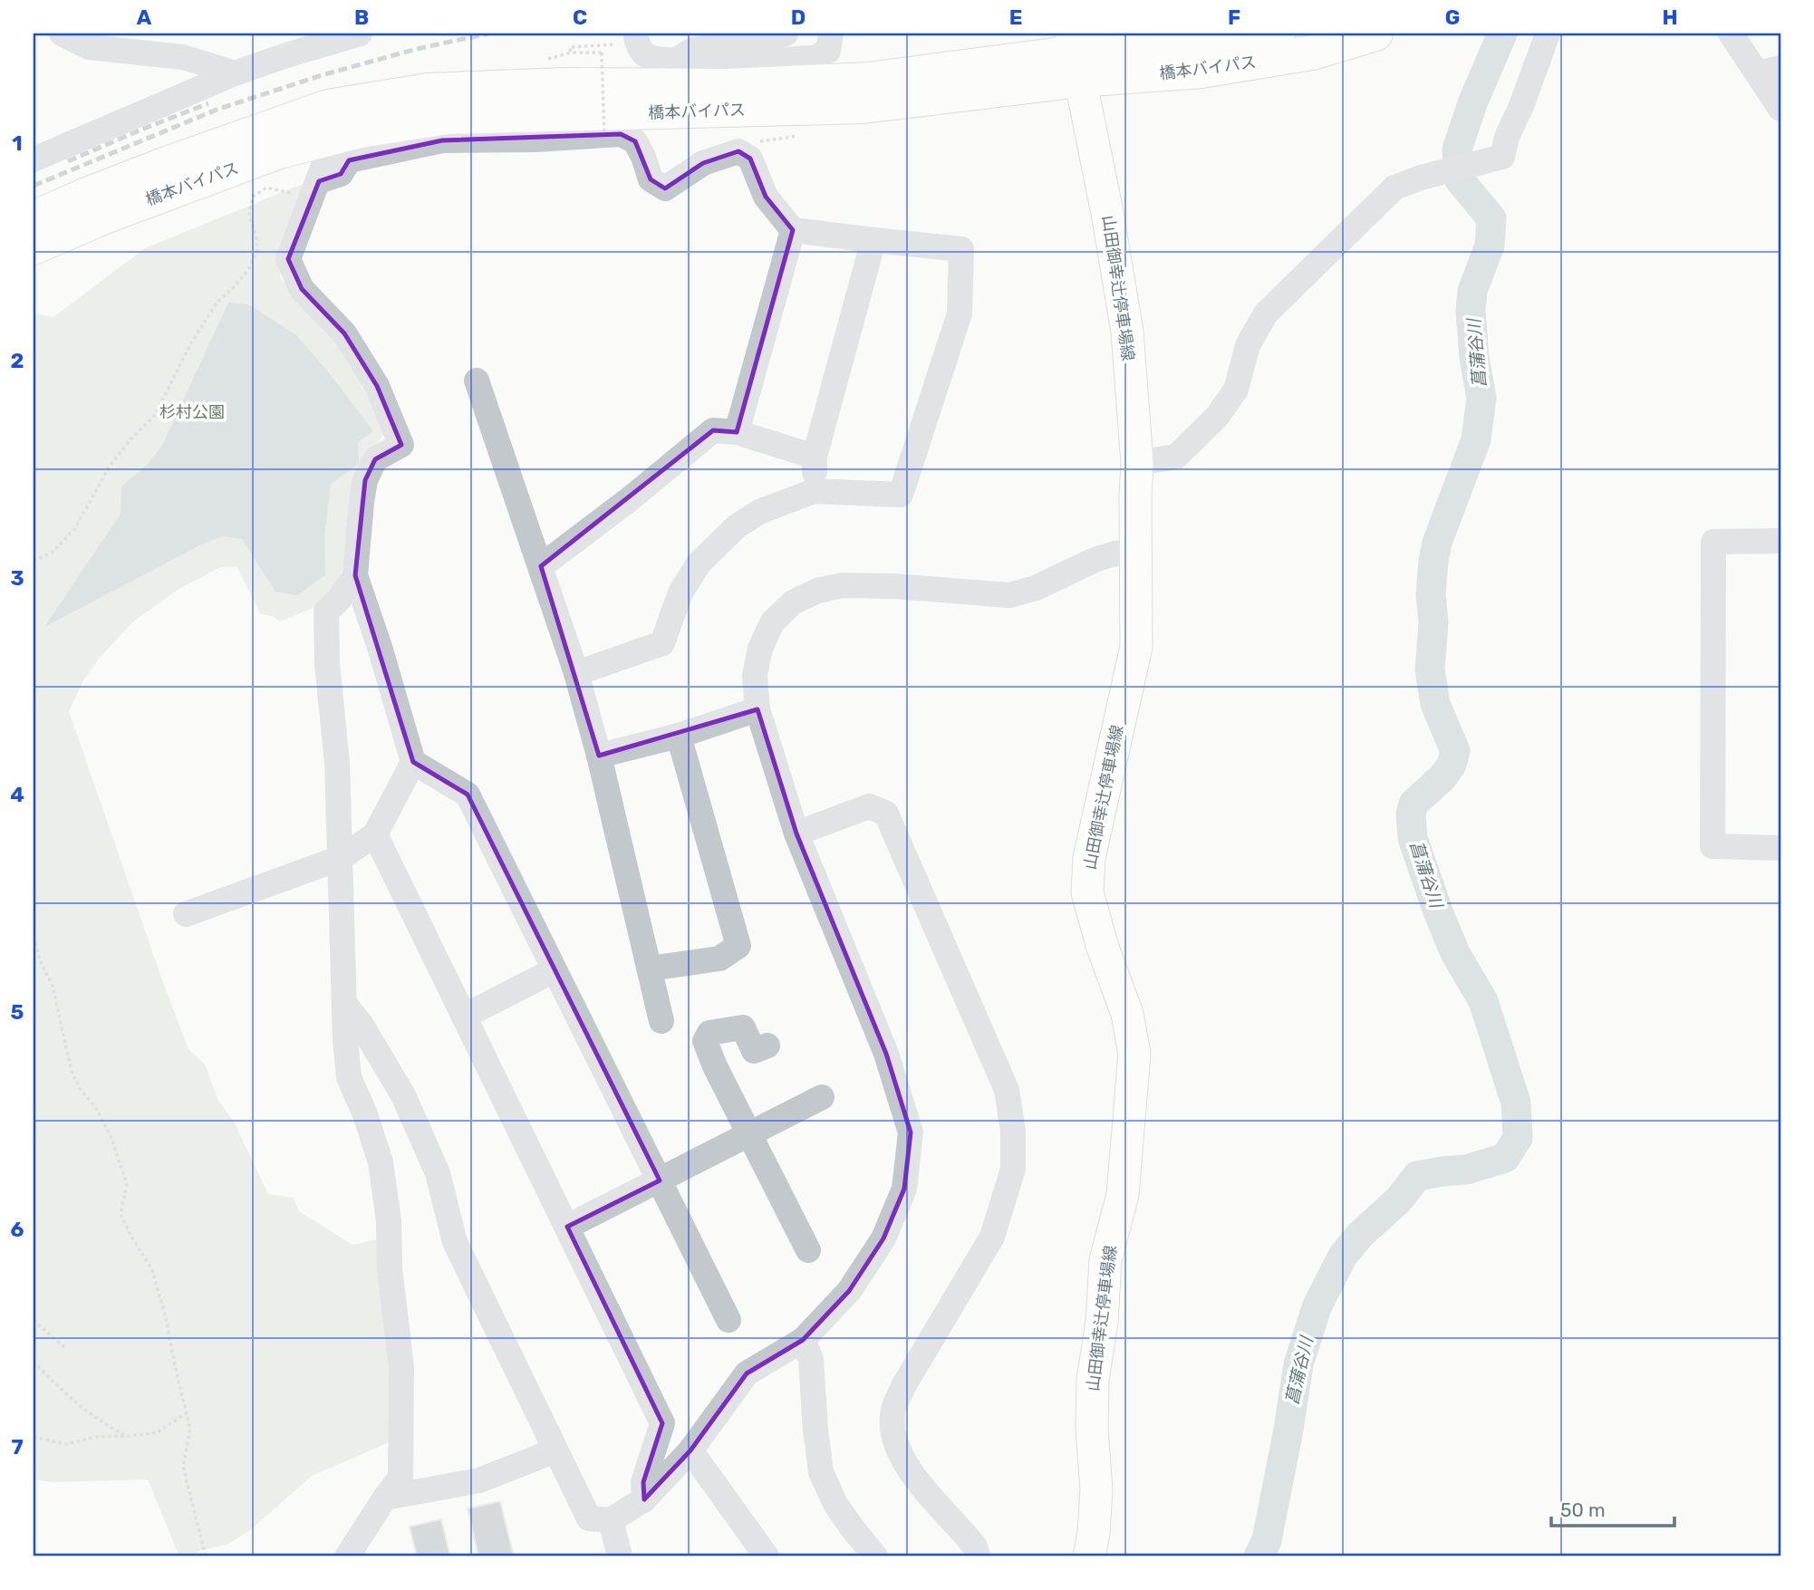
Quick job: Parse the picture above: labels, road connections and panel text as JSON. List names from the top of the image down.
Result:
{
  "streets": {
    "highway": ["橋本バイパス"],
    "main road": ["山田御幸辻停車場線"]
  },
  "crossings": [
    ["橋本バイパス", "山田御幸辻停車場線"]
  ],
  "water": ["菖蒲谷川"],
  "parks": ["杉村公園"],
  "scale_bar": "50 m",
  "grid": {
    "columns": [
      "A",
      "B",
      "C",
      "D",
      "E",
      "F",
      "G",
      "H"
    ],
    "rows": [
      "1",
      "2",
      "3",
      "4",
      "5",
      "6",
      "7"
    ]
  }
}
